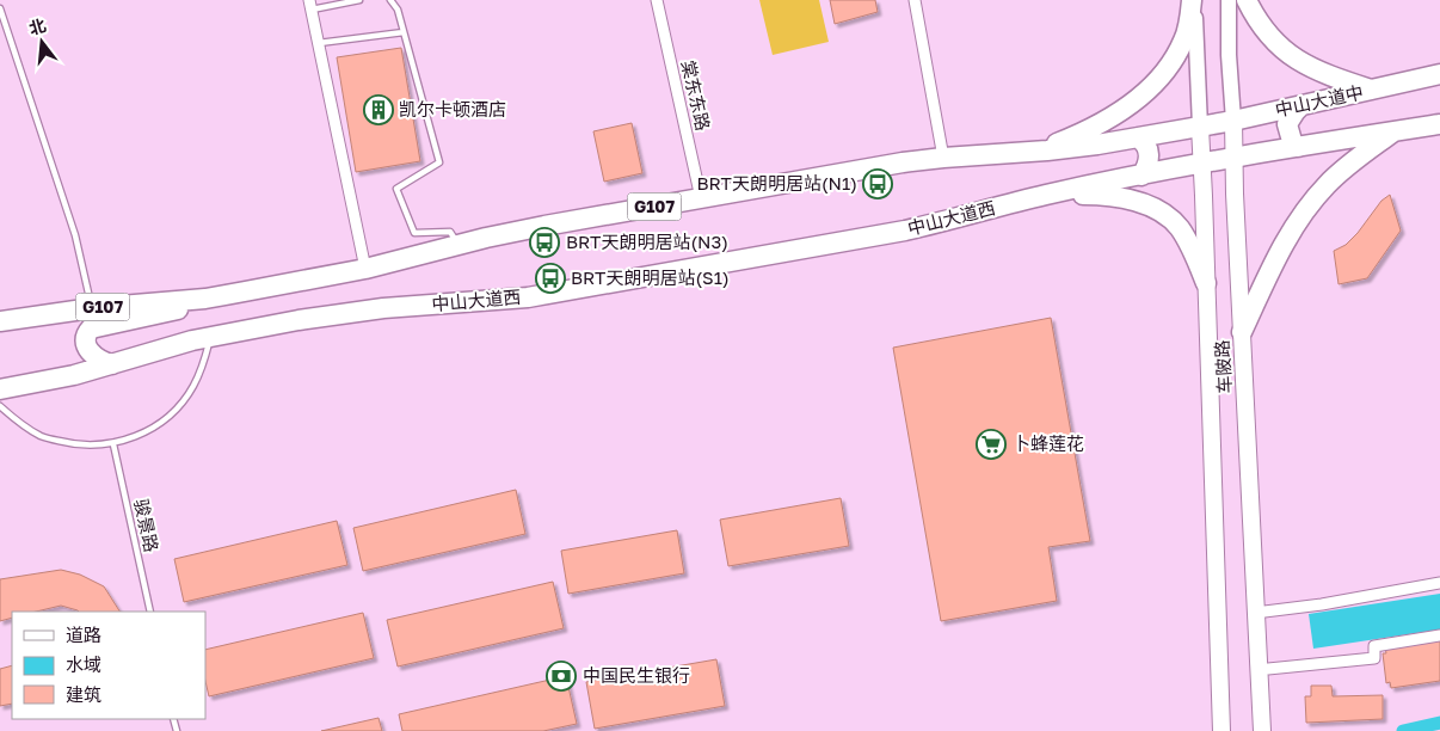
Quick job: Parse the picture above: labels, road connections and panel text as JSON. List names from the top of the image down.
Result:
{
  "streets": {
    "highway": ["中山大道中", "G107", "中山大道西"],
    "main road": ["车陂路"],
    "street": ["棠东东路"],
    "lane": ["骏景路"]
  },
  "crossings": [
    ["棠东东路", "G107"],
    ["中山大道中", "G107"],
    ["中山大道中", "车陂路"],
    ["G107", "车陂路"],
    ["中山大道西", "车陂路"]
  ],
  "places": {
    "building": ["凯尔卡顿酒店"],
    "bus stop": ["BRT天朗明居站(N1)", "BRT天朗明居站(N3)", "BRT天朗明居站(S1)"],
    "supermarket": ["卜蜂莲花"],
    "bank": ["中国民生银行"]
  },
  "legend": ["道路", "水域", "建筑"],
  "north": "top"
}
